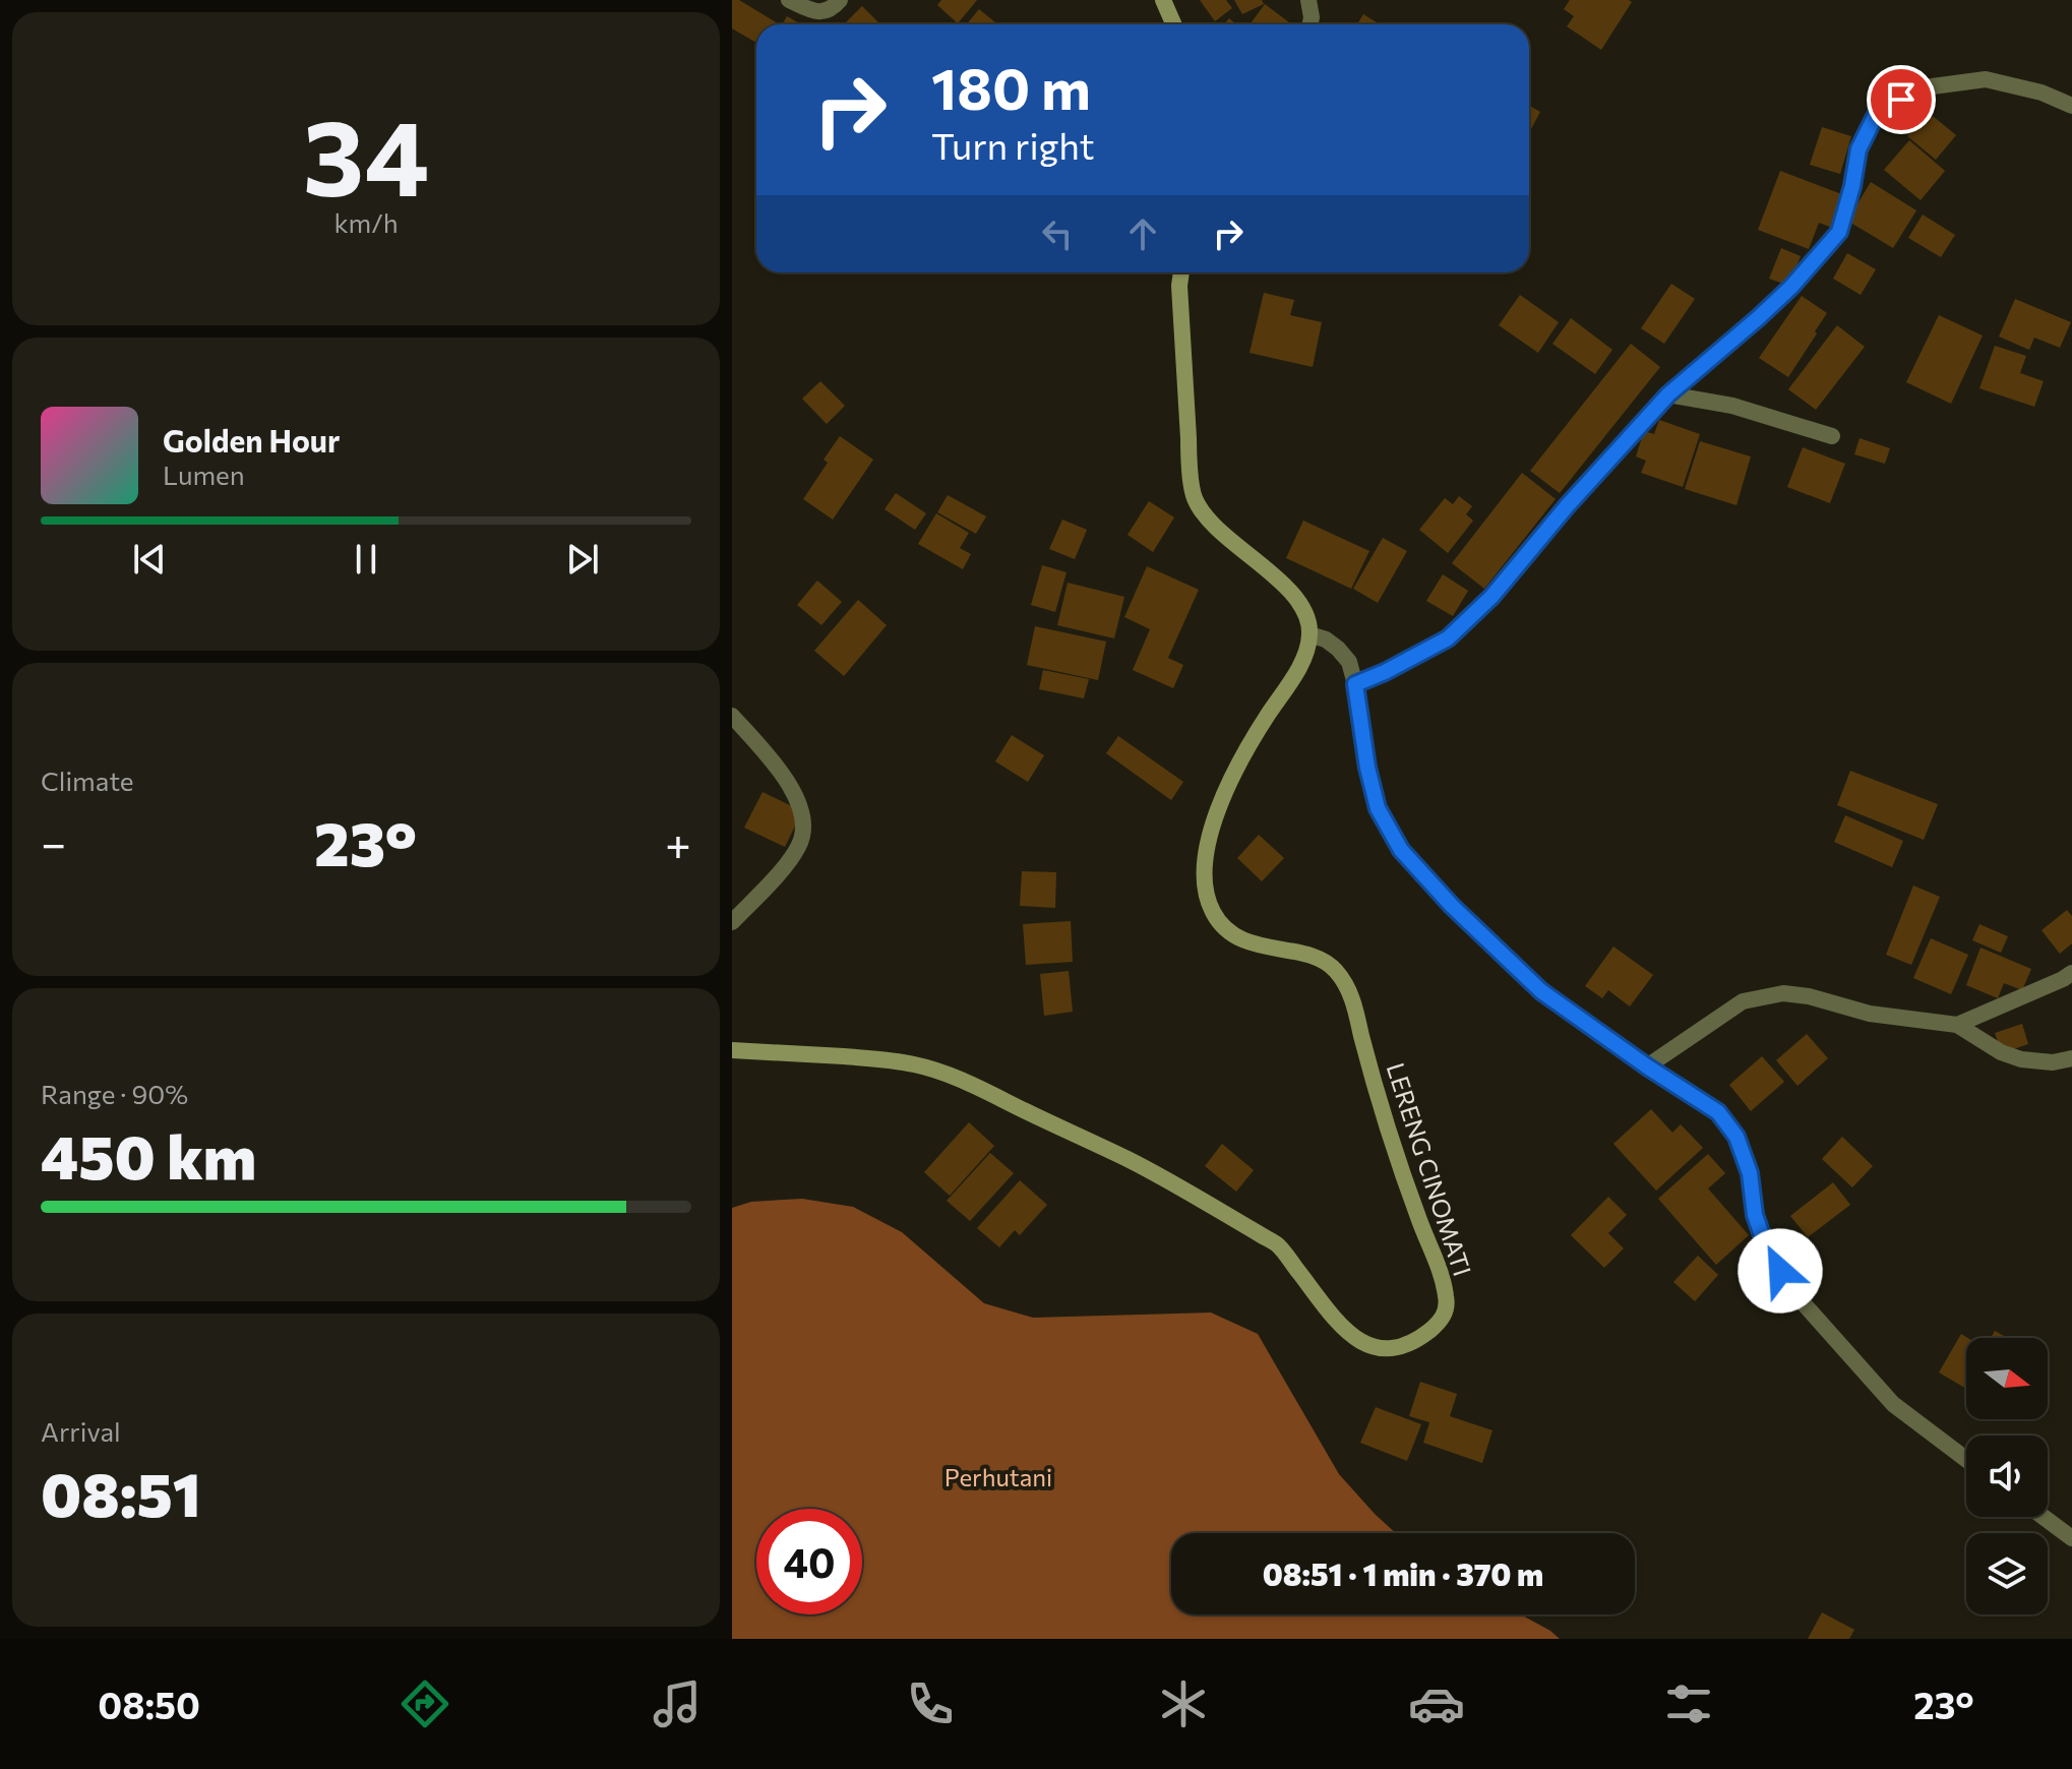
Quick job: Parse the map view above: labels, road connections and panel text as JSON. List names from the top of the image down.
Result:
{
  "streets": {
    "main road": ["LERENG CINOMATI"]
  },
  "parks": ["Perhutani"],
  "north": "right",
  "page": {
    "tile": [
      ["34", "km/h"],
      "Climate",
      ["Range · 90%", "450 km"],
      ["Arrival", "08:51"]
    ],
    "turn": ["180 m", "Turn right"],
    "song": ["Golden Hour", "Lumen"],
    "heat": ["−", "23°", "+"],
    "limit": "40",
    "trip": "08:51 · 1 min · 370 m",
    "tabs": ["08:50", "23°"]
  }
}
